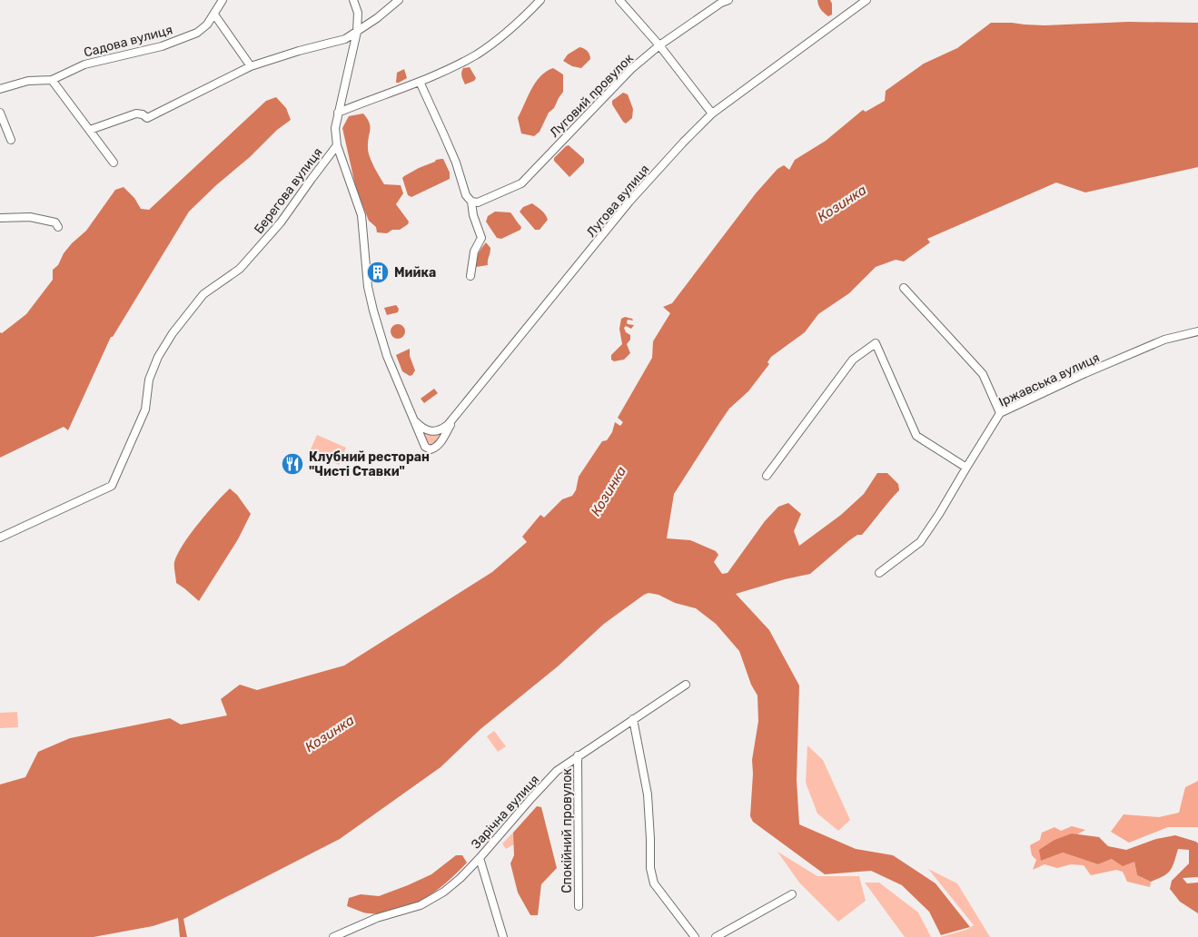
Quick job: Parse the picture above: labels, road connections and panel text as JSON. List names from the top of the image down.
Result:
{
  "streets": {
    "street": [
      "Садова вулиця",
      "Луговий провулок",
      "Берегова вулиця",
      "Лугова вулиця",
      "Іржавська вулиця",
      "Зарічна вулиця",
      "Спокійний провулок"
    ]
  },
  "crossings": [
    ["Зарічна вулиця", "Спокійний провулок"]
  ],
  "water": ["Козинка"],
  "places": {
    "building": ["Мийка"],
    "restaurant": ["Клубний ресторан \"Чисті Ставки\""]
  }
}
